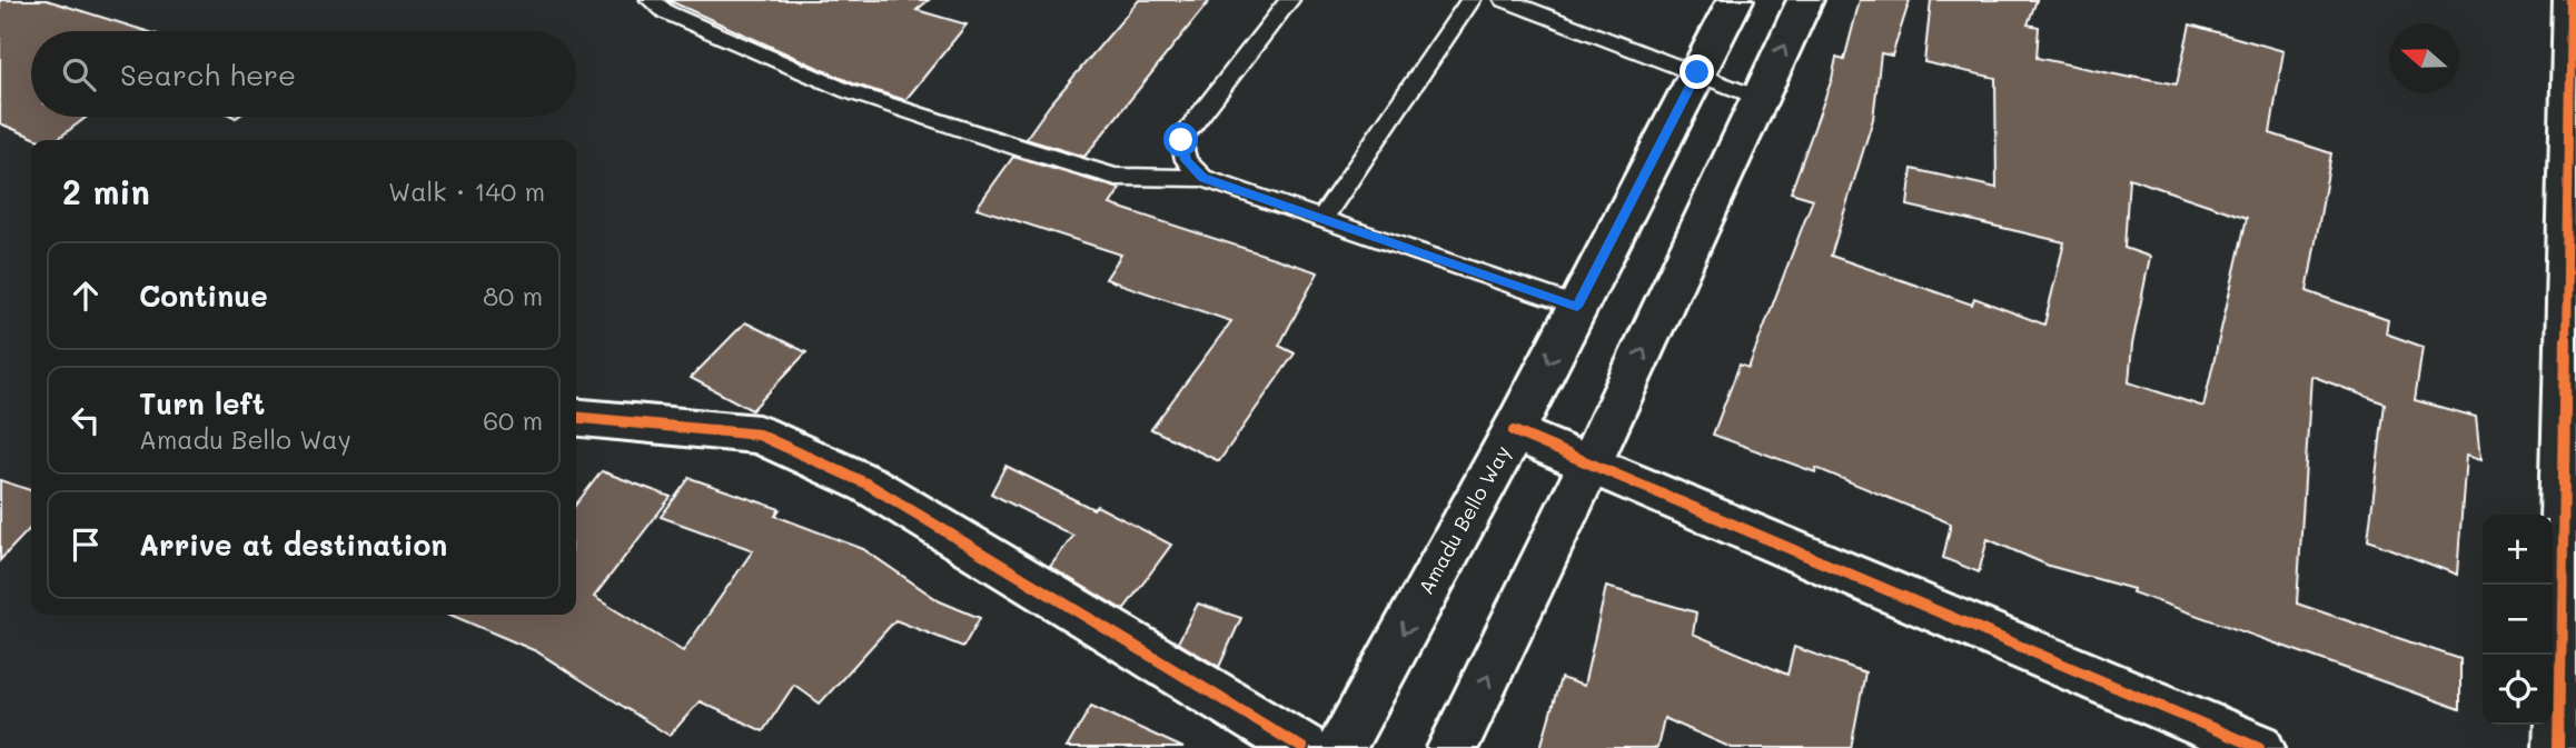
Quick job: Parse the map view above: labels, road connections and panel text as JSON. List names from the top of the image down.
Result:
{
  "streets": {
    "street": ["Amadu Bello Way"]
  },
  "north": "left",
  "page": {
    "search": "Search here",
    "heading": ["2 min", "Walk · 140 m"],
    "list": [
      ["Continue", "80 m"],
      ["Turn left", "Amadu Bello Way", "60 m"],
      "Arrive at destination"
    ],
    "map_buttons": ["+", "−"]
  }
}
